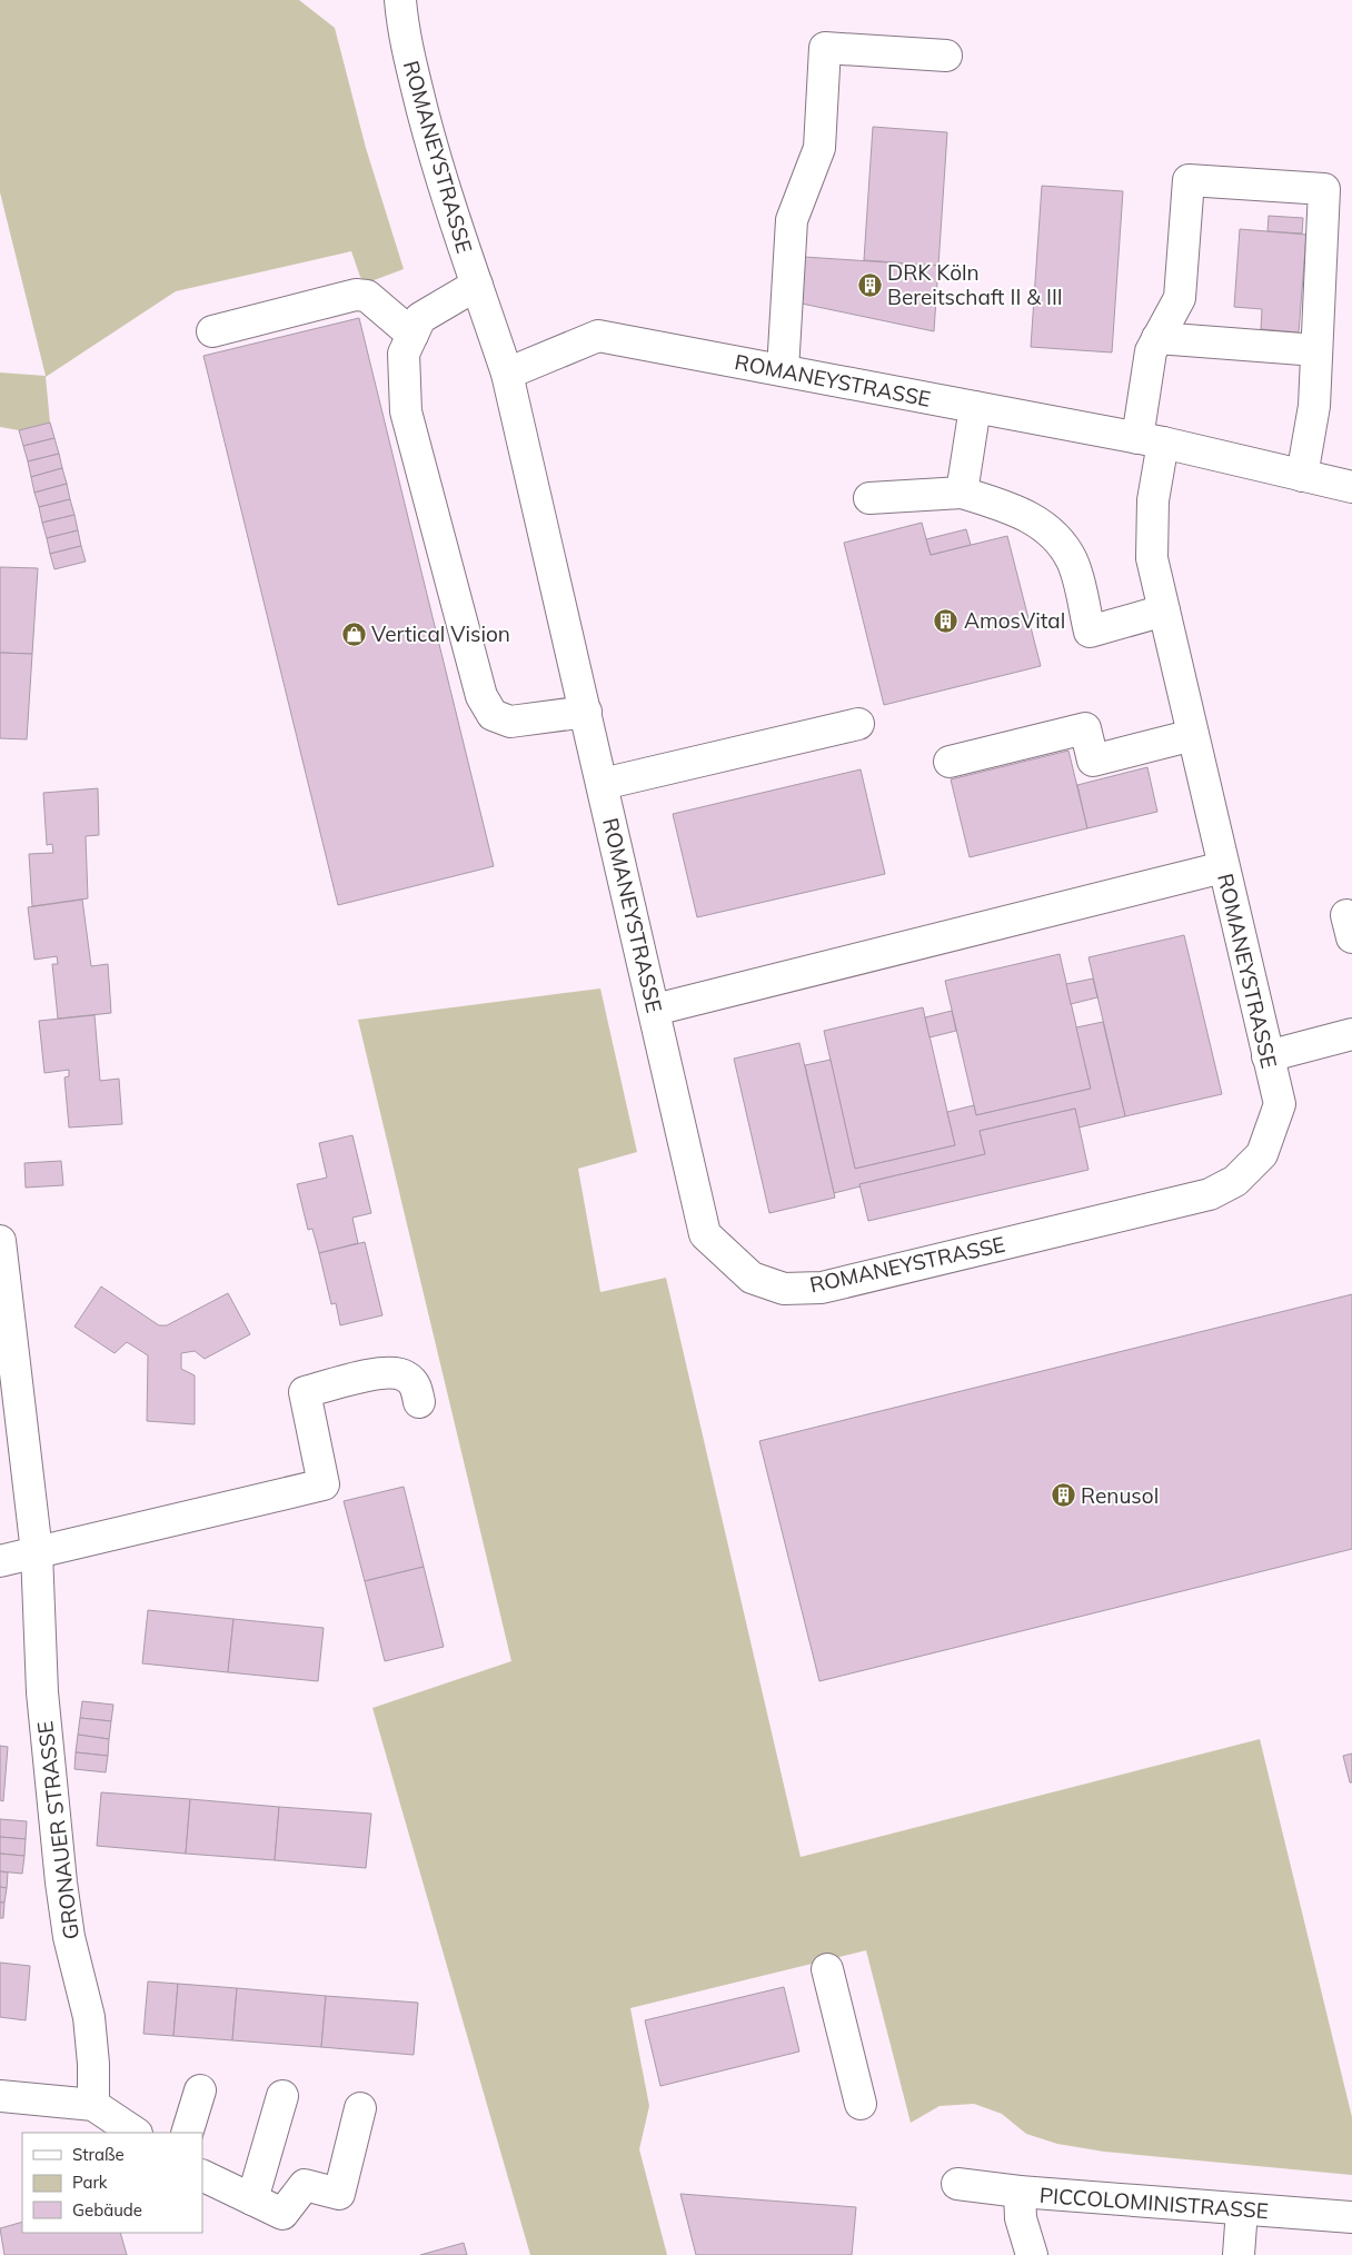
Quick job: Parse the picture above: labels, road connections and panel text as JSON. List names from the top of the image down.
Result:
{
  "streets": {
    "street": ["ROMANEYSTRASSE", "GRONAUER STRASSE", "PICCOLOMINISTRASSE"]
  },
  "places": {
    "building": ["DRK Köln Bereitschaft II & III", "AmosVital", "Renusol"],
    "shop": ["Vertical Vision"]
  },
  "legend": ["Straße", "Park", "Gebäude"]
}
